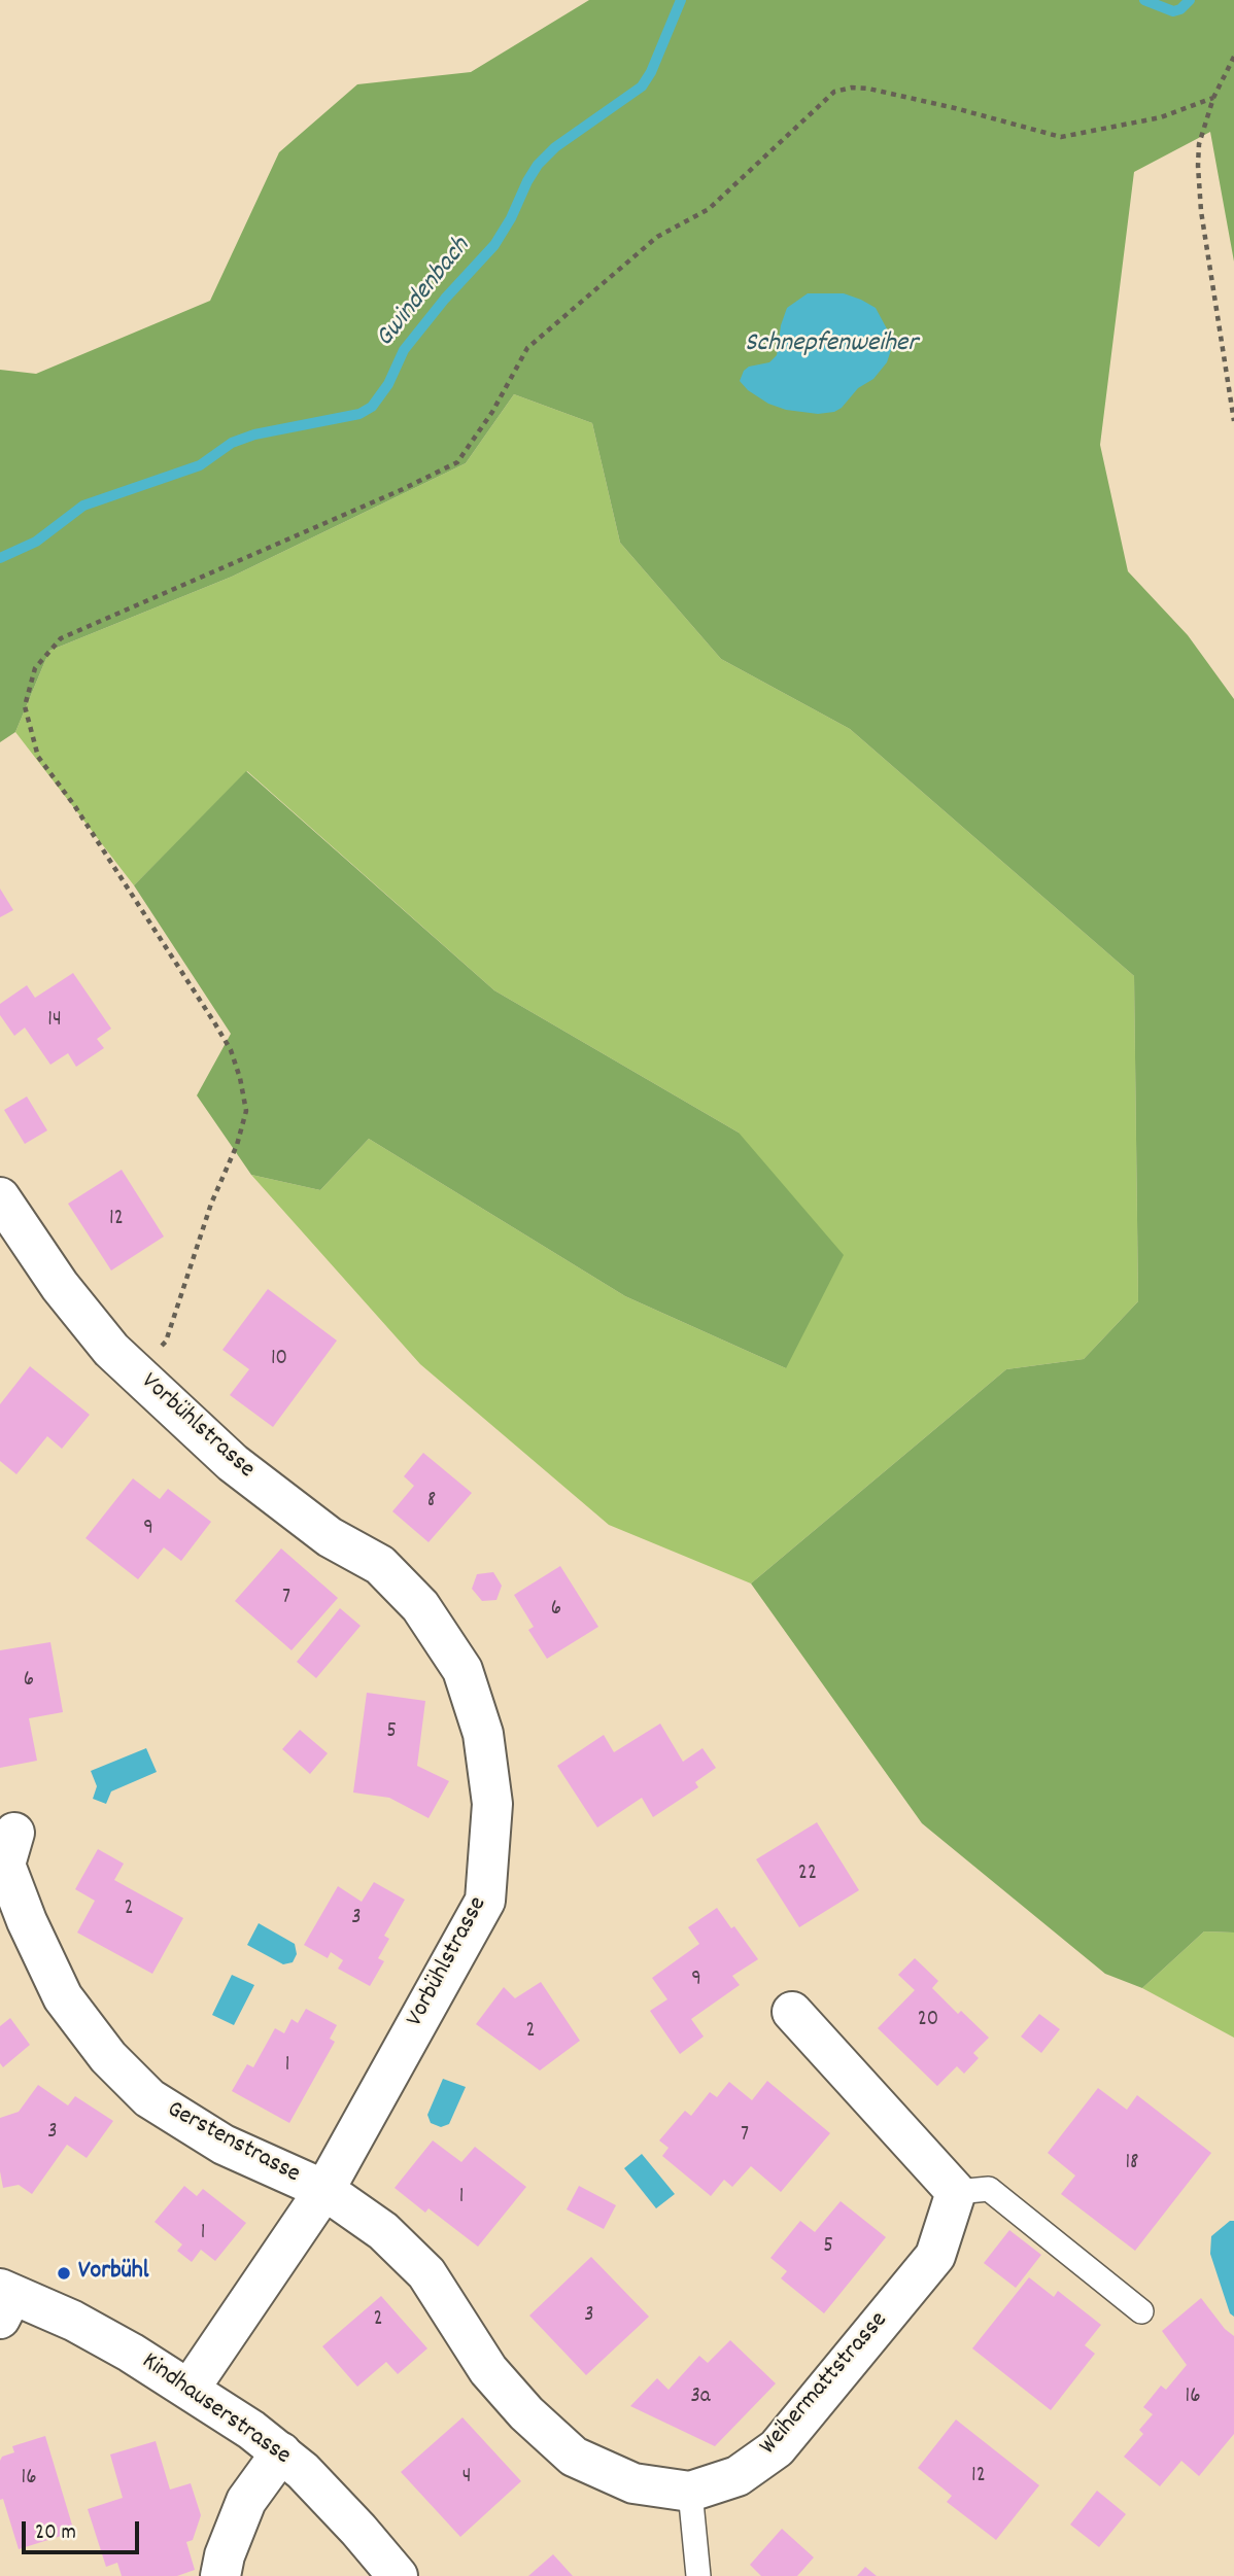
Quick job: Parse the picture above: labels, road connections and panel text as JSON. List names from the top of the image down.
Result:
{
  "streets": {
    "street": [
      "Vorbühlstrasse",
      "Gerstenstrasse",
      "Weihermattstrasse",
      "Kindhauserstrasse"
    ]
  },
  "crossings": [
    ["Vorbühlstrasse", "Gerstenstrasse"],
    ["Vorbühlstrasse", "Weihermattstrasse"],
    ["Vorbühlstrasse", "Kindhauserstrasse"],
    ["Gerstenstrasse", "Weihermattstrasse"]
  ],
  "water": ["Gwindenbach", "Schnepfenweiher"],
  "places": ["Vorbühl"],
  "house_numbers": [
    "14",
    "12",
    "10",
    "8",
    "9",
    "7",
    "6",
    "6",
    "5",
    "22",
    "2",
    "3",
    "9",
    "20",
    "2",
    "1",
    "3",
    "7",
    "18",
    "1",
    "1",
    "5",
    "3",
    "2",
    "3a",
    "16",
    "12",
    "4",
    "16"
  ],
  "scale_bar": "20 m"
}
